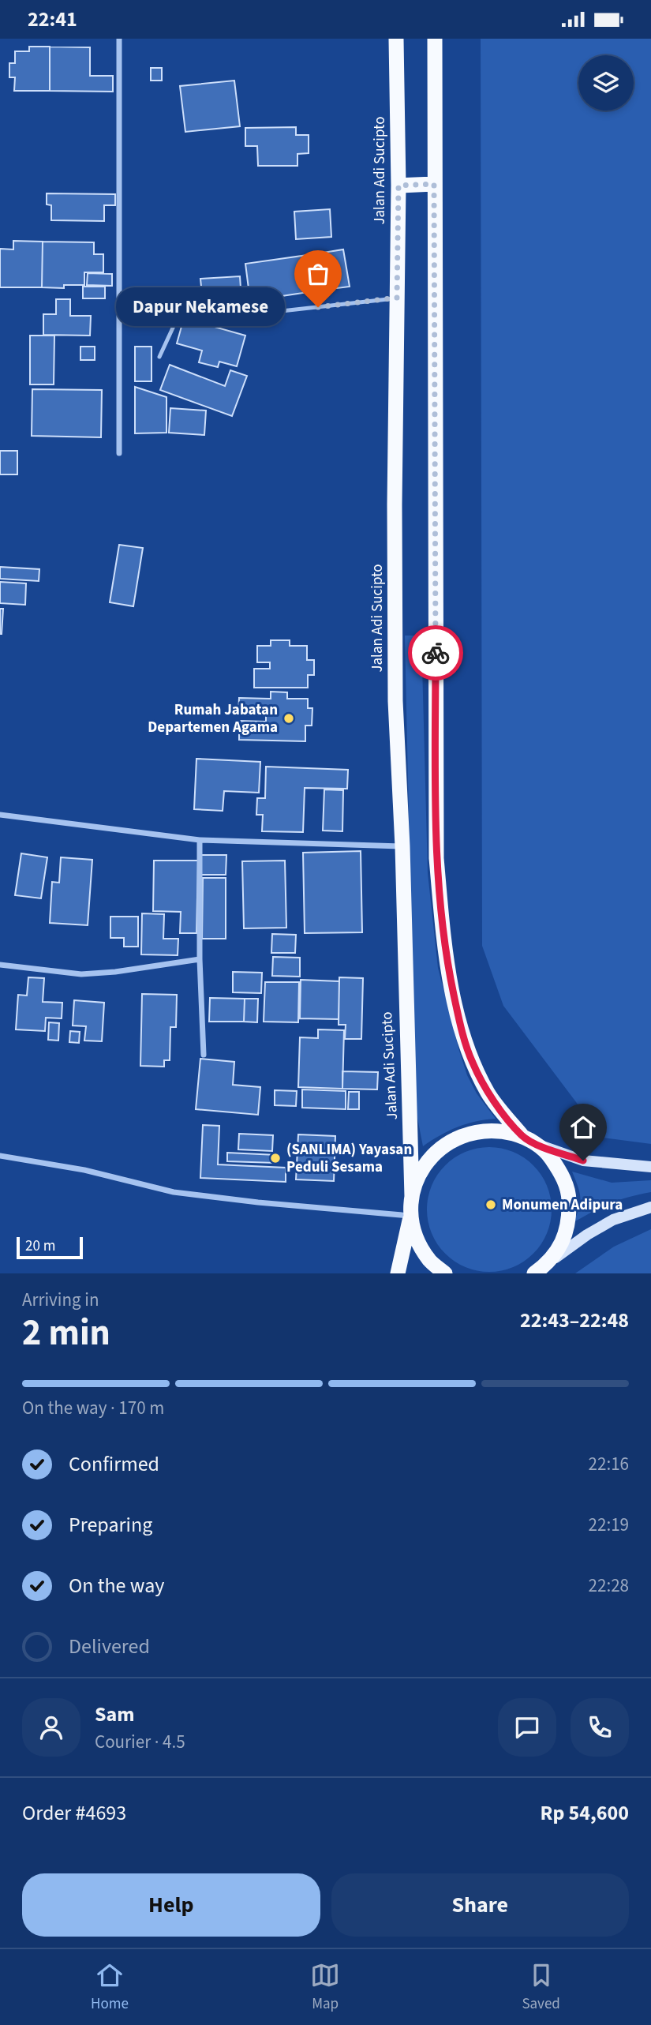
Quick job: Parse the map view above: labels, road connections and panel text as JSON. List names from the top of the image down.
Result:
{
  "streets": {
    "highway": ["Jalan Adi Sucipto"]
  },
  "places": [
    "Dapur Nekamese",
    "Rumah Jabatan Departemen Agama",
    "(SANLIMA) Yayasan Peduli Sesama",
    "Monumen Adipura"
  ],
  "scale_bar": "20 m",
  "page": {
    "status": "22:41",
    "bubble": "Dapur Nekamese",
    "scale": "20 m",
    "heading": ["2 min", "Arriving in", "22:43–22:48"],
    "panel": [
      "Sam",
      "Courier · 4.5",
      "Order #4693",
      "Rp 54,600"
    ],
    "bar": "On the way · 170 m",
    "list": [
      ["Confirmed", "22:16"],
      ["Preparing", "22:19"],
      ["On the way", "22:28"],
      "Delivered"
    ],
    "buttons": ["Help", "Share"],
    "tabs": ["Home", "Map", "Saved"]
  }
}
